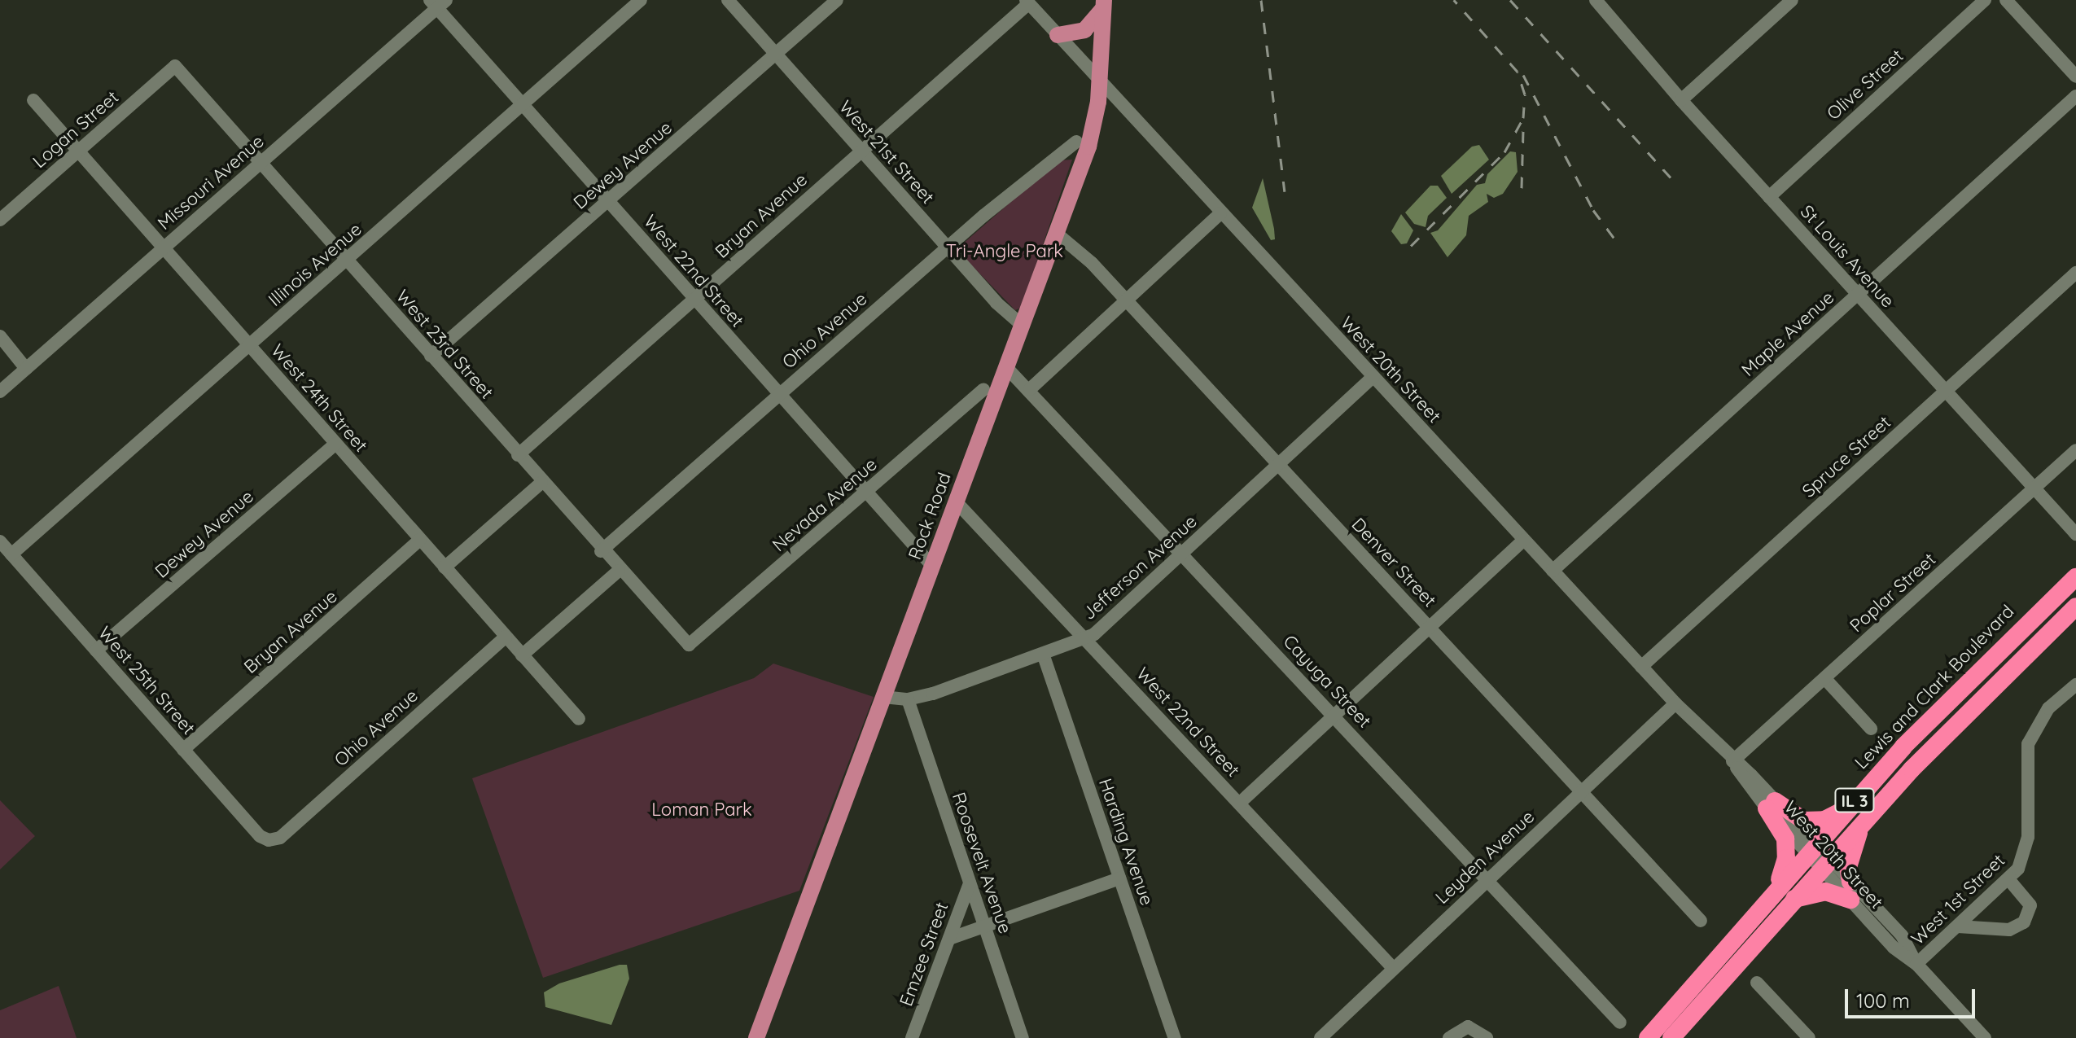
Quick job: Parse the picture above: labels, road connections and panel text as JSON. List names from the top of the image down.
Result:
{
  "streets": {
    "highway": ["Lewis and Clark Boulevard", "IL 3"],
    "main road": ["Rock Road"],
    "street": [
      "Olive Street",
      "Logan Street",
      "West 21st Street",
      "Dewey Avenue",
      "Missouri Avenue",
      "Bryan Avenue",
      "St Louis Avenue",
      "Illinois Avenue",
      "West 22nd Street",
      "Ohio Avenue",
      "Maple Avenue",
      "West 23rd Street",
      "West 20th Street",
      "West 24th Street",
      "Spruce Street",
      "Nevada Avenue",
      "Denver Street",
      "Jefferson Avenue",
      "Poplar Street",
      "West 25th Street",
      "Cayuga Street",
      "Harding Avenue",
      "Leyden Avenue",
      "Roosevelt Avenue",
      "West 1st Street",
      "Emzee Street"
    ]
  },
  "crossings": [
    ["Olive Street", "St Louis Avenue"],
    ["Logan Street", "West 23rd Street"],
    ["Logan Street", "West 24th Street"],
    ["West 21st Street", "Dewey Avenue"],
    ["West 21st Street", "Bryan Avenue"],
    ["West 21st Street", "Ohio Avenue"],
    ["West 21st Street", "Rock Road"],
    ["Dewey Avenue", "West 22nd Street"],
    ["Dewey Avenue", "West 23rd Street"],
    ["Dewey Avenue", "West 24th Street"],
    ["Dewey Avenue", "West 25th Street"],
    ["Missouri Avenue", "West 22nd Street"],
    ["Missouri Avenue", "West 23rd Street"],
    ["Missouri Avenue", "West 24th Street"],
    ["Bryan Avenue", "West 22nd Street"],
    ["Bryan Avenue", "West 23rd Street"],
    ["Bryan Avenue", "West 20th Street"],
    ["Bryan Avenue", "West 24th Street"],
    ["Bryan Avenue", "West 25th Street"],
    ["St Louis Avenue", "Maple Avenue"],
    ["St Louis Avenue", "Spruce Street"],
    ["St Louis Avenue", "Poplar Street"],
    ["Illinois Avenue", "West 22nd Street"],
    ["Illinois Avenue", "West 23rd Street"],
    ["Illinois Avenue", "West 24th Street"],
    ["Illinois Avenue", "West 25th Street"],
    ["West 22nd Street", "Ohio Avenue"],
    ["West 22nd Street", "Nevada Avenue"],
    ["West 22nd Street", "Rock Road"],
    ["West 22nd Street", "Jefferson Avenue"],
    ["West 22nd Street", "Leyden Avenue"],
    ["Ohio Avenue", "West 23rd Street"],
    ["Ohio Avenue", "West 24th Street"],
    ["Ohio Avenue", "West 25th Street"],
    ["Maple Avenue", "West 20th Street"],
    ["West 23rd Street", "Nevada Avenue"],
    ["West 20th Street", "Spruce Street"],
    ["West 20th Street", "Rock Road"],
    ["West 20th Street", "Jefferson Avenue"],
    ["West 20th Street", "Poplar Street"],
    ["West 20th Street", "Lewis and Clark Boulevard"],
    ["West 20th Street", "IL 3"],
    ["West 20th Street", "Leyden Avenue"],
    ["West 20th Street", "West 1st Street"],
    ["Rock Road", "Denver Street"],
    ["Rock Road", "Jefferson Avenue"],
    ["Rock Road", "Cayuga Street"],
    ["Denver Street", "Jefferson Avenue"],
    ["Denver Street", "Leyden Avenue"],
    ["Jefferson Avenue", "Cayuga Street"],
    ["Jefferson Avenue", "Harding Avenue"],
    ["Jefferson Avenue", "Roosevelt Avenue"],
    ["Cayuga Street", "Leyden Avenue"],
    ["Roosevelt Avenue", "Emzee Street"]
  ],
  "parks": ["Tri-Angle Park", "Loman Park"],
  "scale_bar": "100 m"
}
